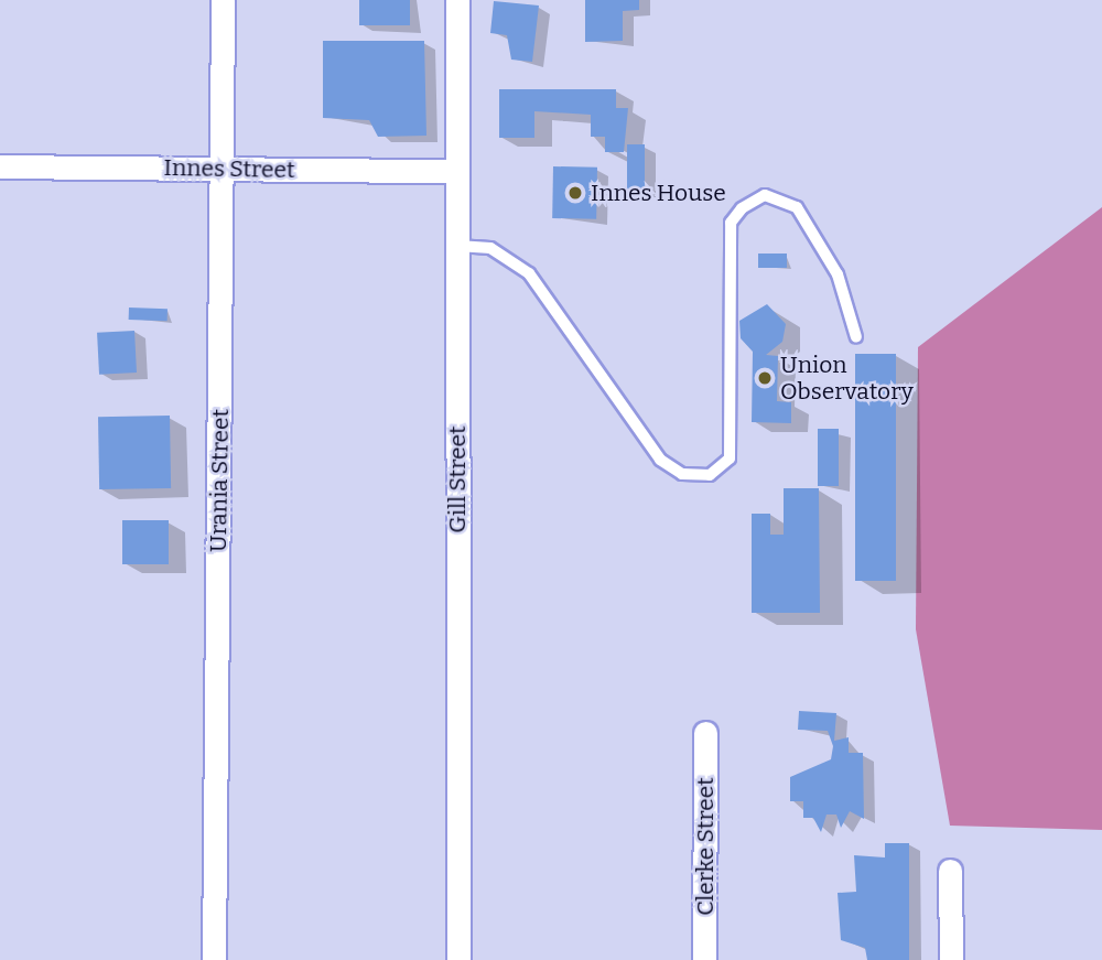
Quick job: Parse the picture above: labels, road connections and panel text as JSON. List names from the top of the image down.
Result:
{
  "streets": {
    "street": [
      "Innes Street",
      "Gill Street",
      "Urania Street",
      "Clerke Street"
    ]
  },
  "crossings": [
    ["Innes Street", "Gill Street"],
    ["Innes Street", "Urania Street"]
  ],
  "places": ["Innes House", "Union Observatory"]
}
